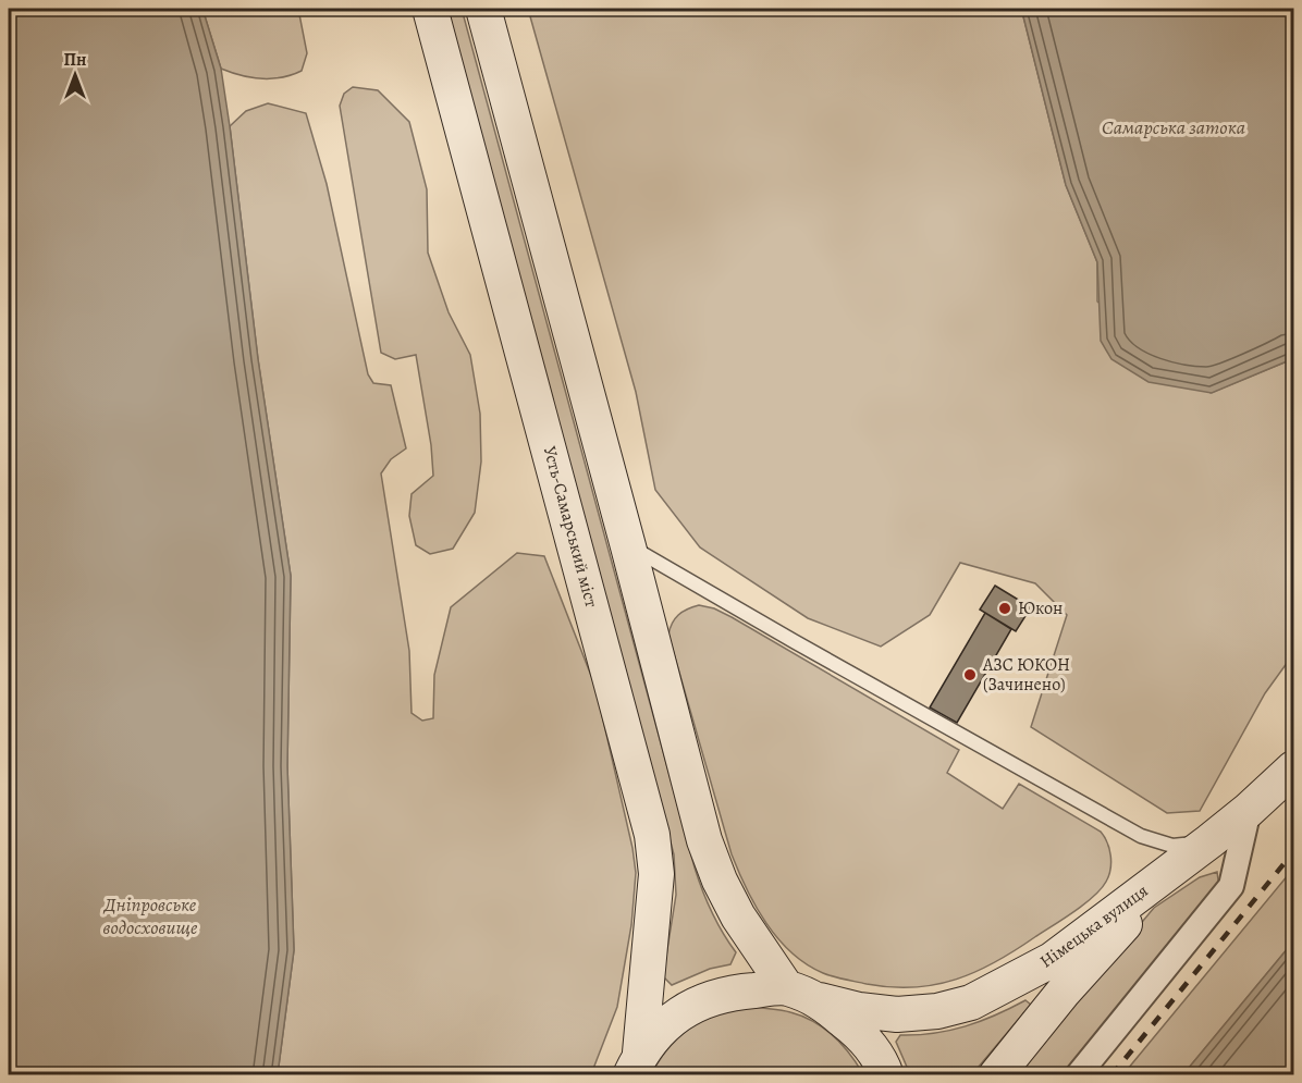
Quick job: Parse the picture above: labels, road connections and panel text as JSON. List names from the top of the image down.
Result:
{
  "streets": {
    "main road": ["Усть-Самарський міст", "Німецька вулиця"]
  },
  "water": ["Самарська затока", "Дніпровське водосховище"],
  "places": ["Юкон", "АЗС ЮКОН (Зачинено)"],
  "north": "top"
}
